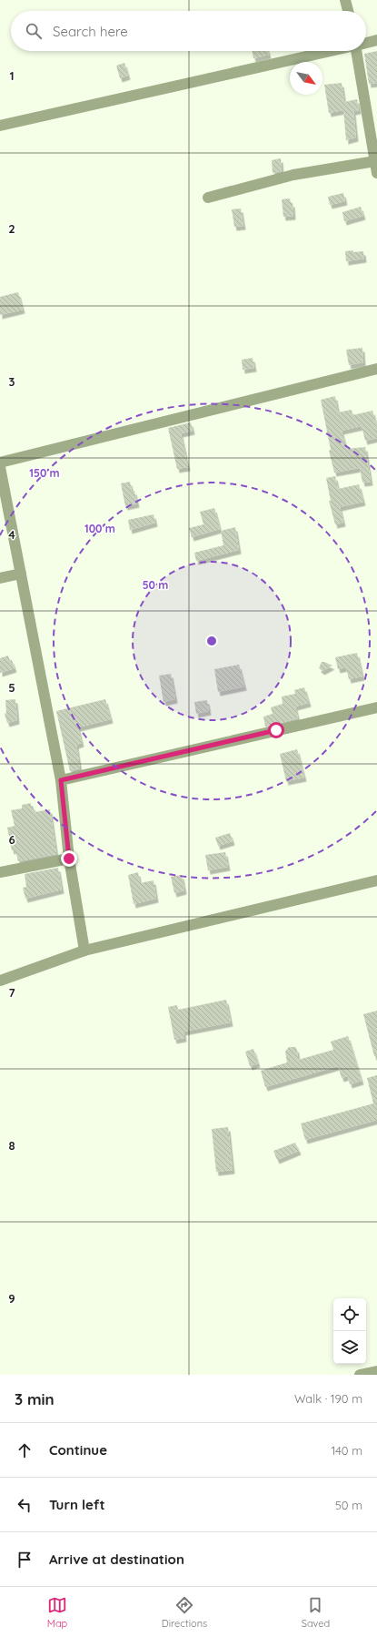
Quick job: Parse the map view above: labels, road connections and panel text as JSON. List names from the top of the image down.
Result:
{
  "north": "bottom right",
  "page": {
    "search": "Search here",
    "heading": ["3 min", "Walk · 190 m"],
    "list": [
      ["Continue", "140 m"],
      ["Turn left", "50 m"],
      "Arrive at destination"
    ],
    "nav": ["Map", "Directions", "Saved"]
  },
  "grid": {
    "rows": [
      "1",
      "2",
      "3",
      "4",
      "5",
      "6",
      "7",
      "8",
      "9"
    ]
  },
  "rings": ["150 m", "100 m", "50 m"]
}
